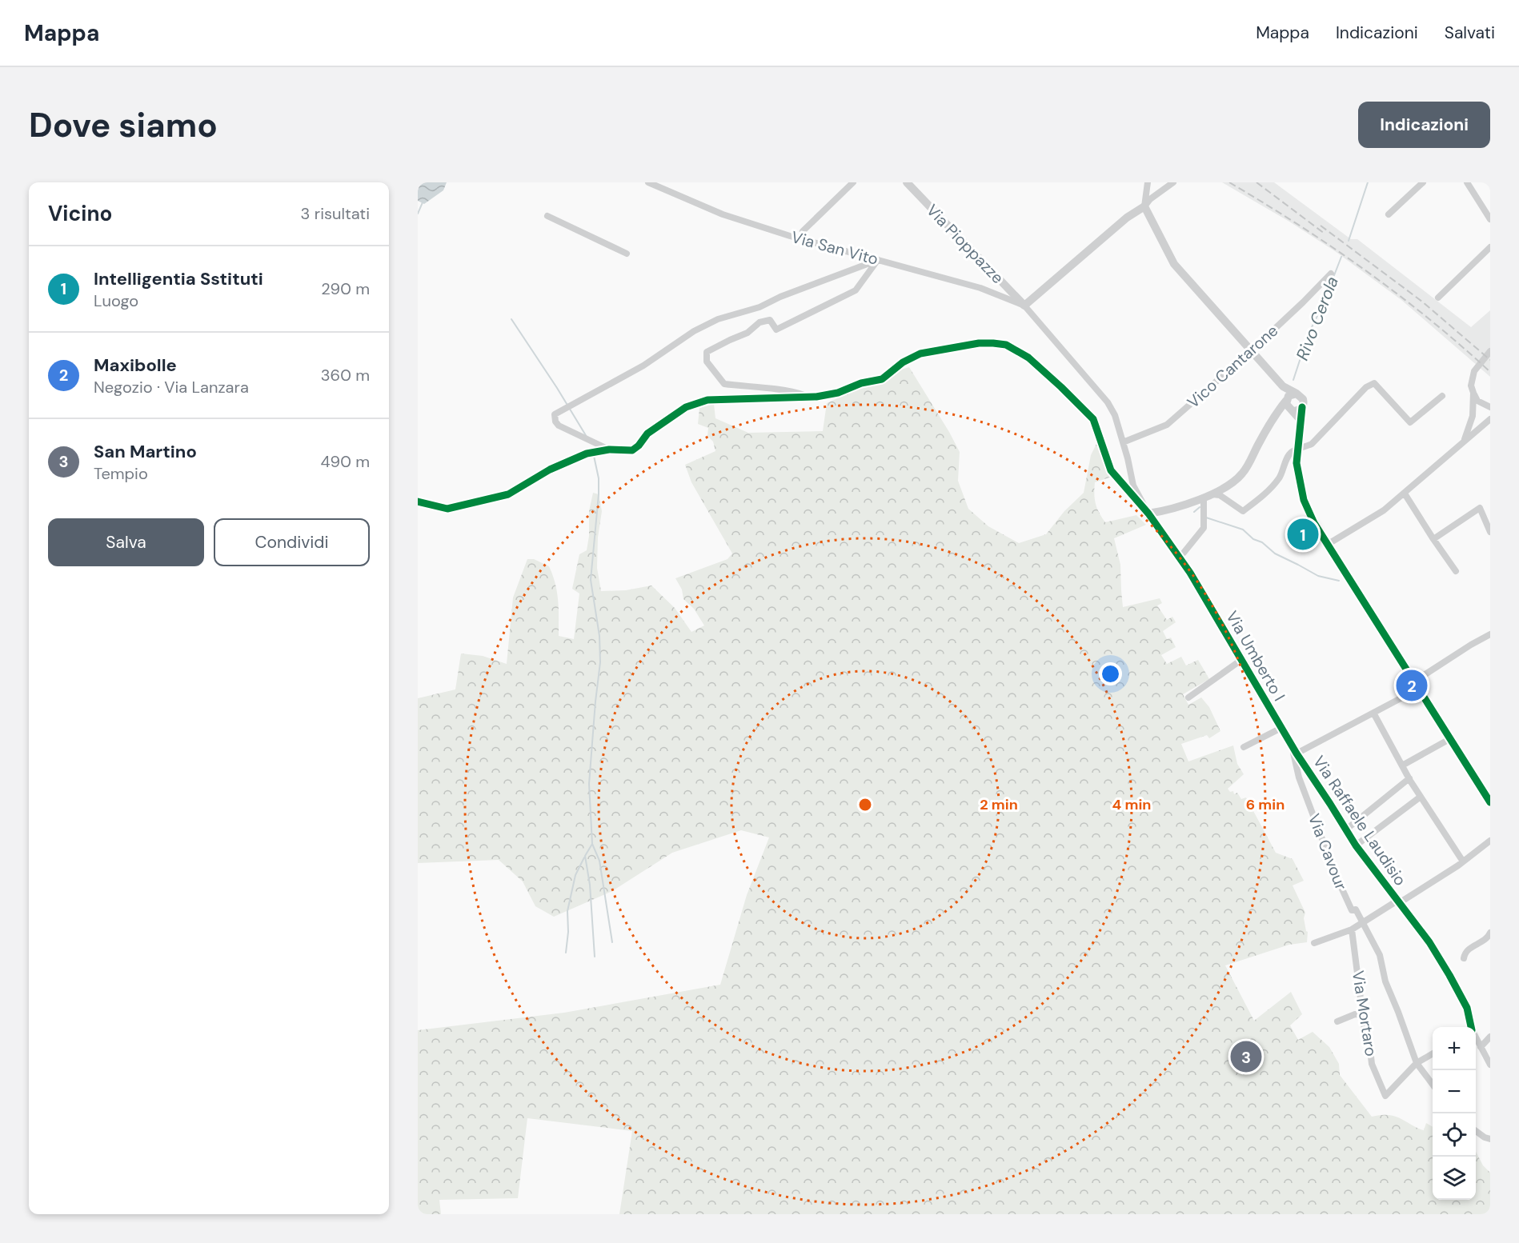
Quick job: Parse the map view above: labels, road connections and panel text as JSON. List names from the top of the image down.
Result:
{
  "streets": {
    "street": [
      "Via Pioppazze",
      "Via San Vito",
      "Vico Cantarone",
      "Via Umberto I",
      "Via Raffaele Laudisio",
      "Via Cavour",
      "Via Mortaro"
    ]
  },
  "crossings": [
    ["Via Pioppazze", "Via San Vito"],
    ["Via Pioppazze", "Via Umberto I"],
    ["Via San Vito", "Via Umberto I"],
    ["Vico Cantarone", "Via Umberto I"],
    ["Via Umberto I", "Via Raffaele Laudisio"],
    ["Via Umberto I", "Via Cavour"],
    ["Via Cavour", "Via Mortaro"]
  ],
  "water": ["Rivo Cerola"],
  "page": {
    "header": "Mappa",
    "nav": ["Mappa", "Indicazioni", "Salvati"],
    "buttons": [
      "Indicazioni",
      ["Salva", "Condividi"]
    ],
    "title": "Dove siamo",
    "heading": ["Vicino", "3 risultati"],
    "list": [
      {
        "mark": "1",
        "name": "Intelligentia Sstituti",
        "note": "Luogo",
        "value": "290 m"
      },
      {
        "mark": "2",
        "name": "Maxibolle",
        "note": "Negozio · Via Lanzara",
        "value": "360 m"
      },
      {
        "mark": "3",
        "name": "San Martino",
        "note": "Tempio",
        "value": "490 m"
      }
    ],
    "pins": ["1", "2", "3"],
    "map_buttons": ["+", "−"]
  },
  "rings": ["2 min", "4 min", "6 min"]
}
